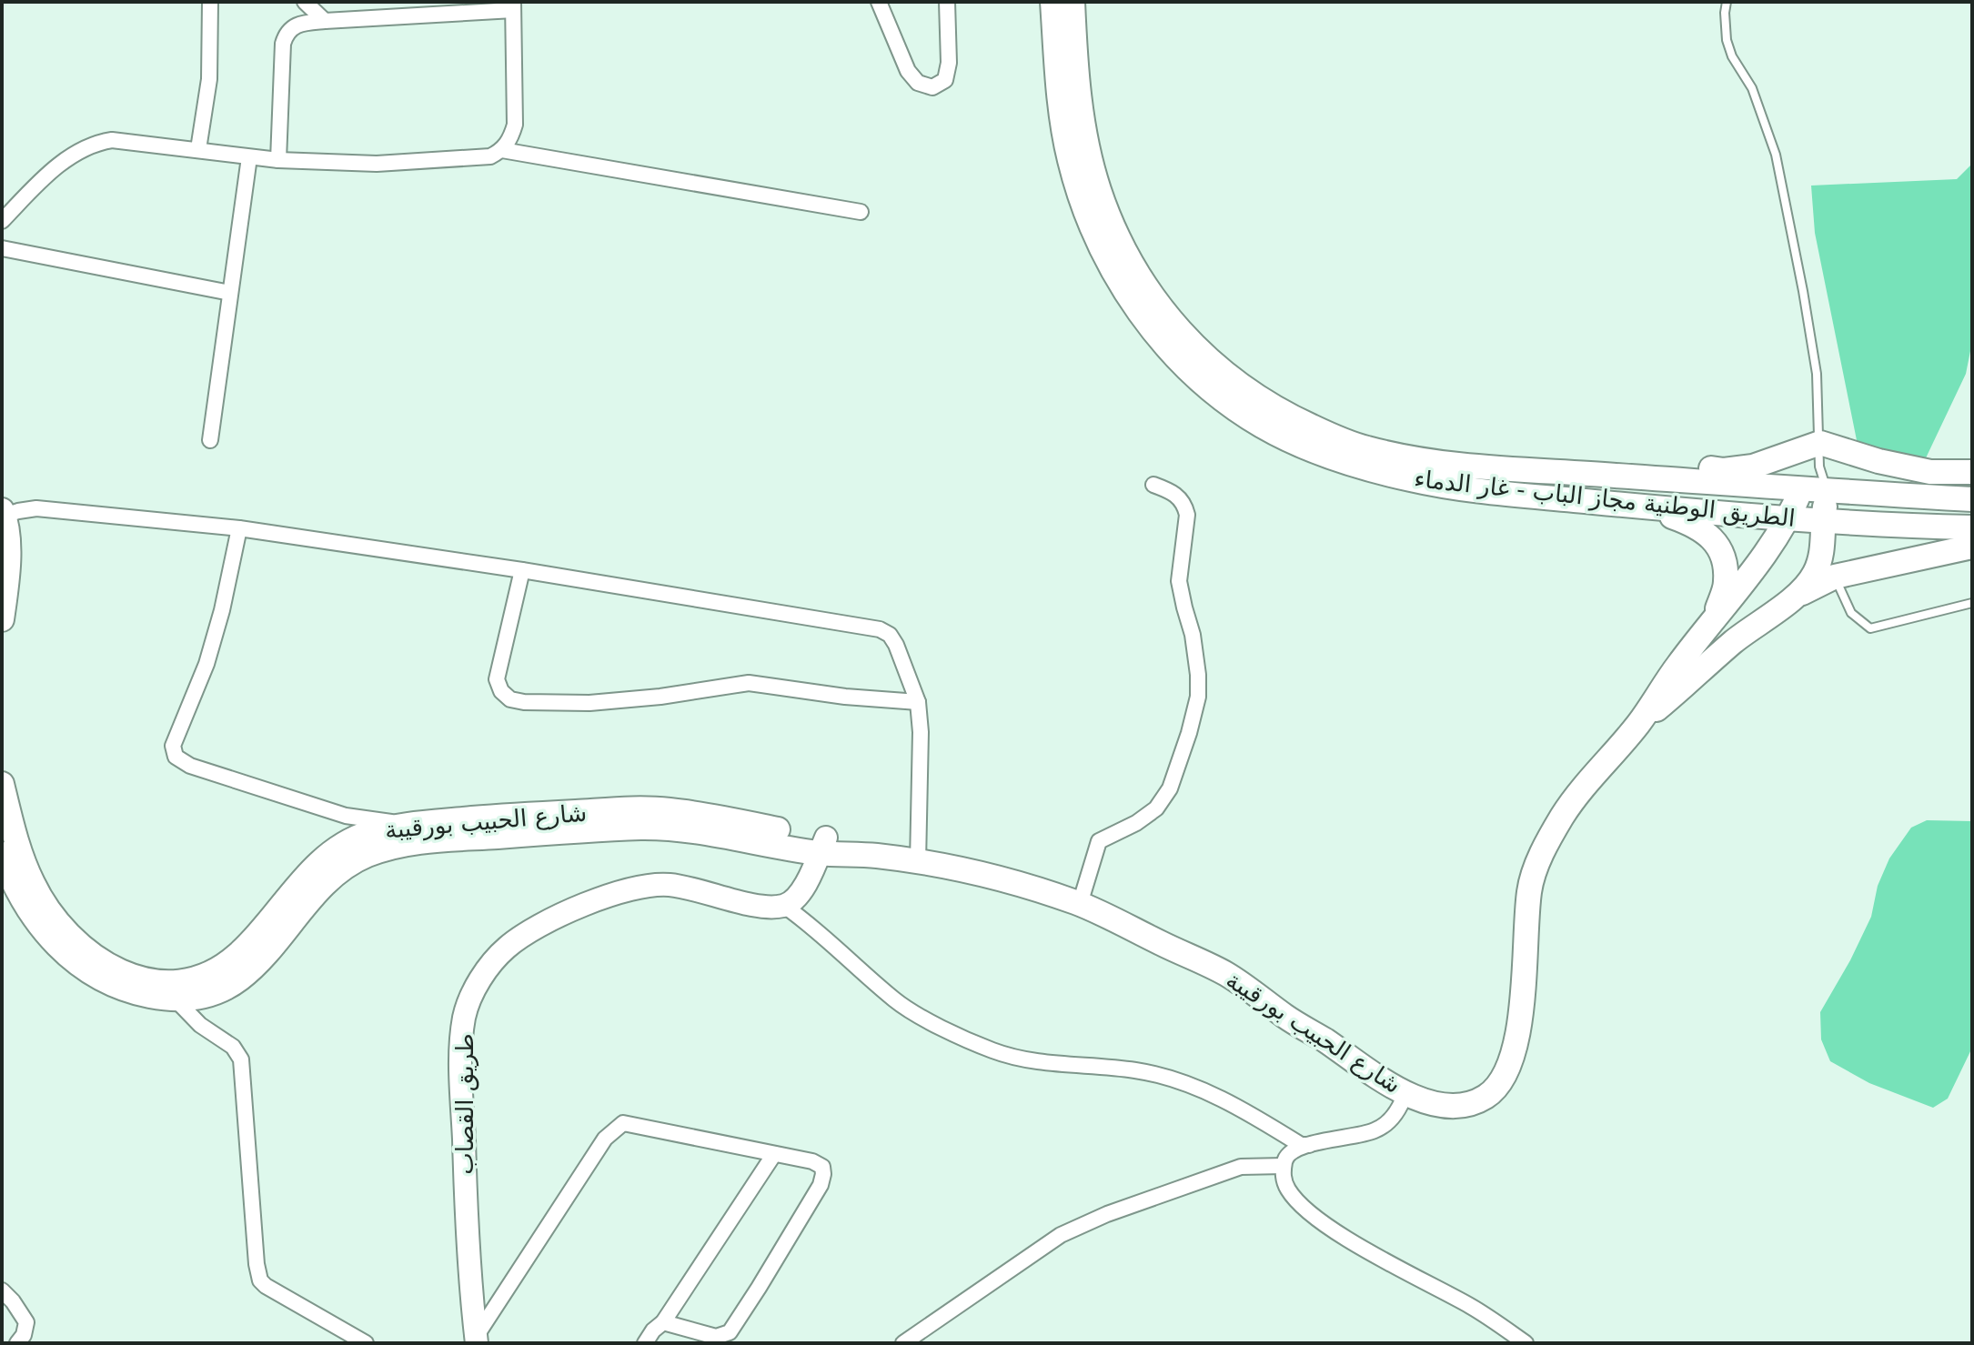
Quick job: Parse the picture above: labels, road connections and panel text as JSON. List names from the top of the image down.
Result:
{
  "streets": {
    "main road": ["الطريق الوطنية مجاز الباب - غار الدماء", "شارع الحبيب بورقيبة", "طريق القصاب"]
  },
  "crossings": [
    ["الطريق الوطنية مجاز الباب - غار الدماء", "شارع الحبيب بورقيبة"]
  ]
}
